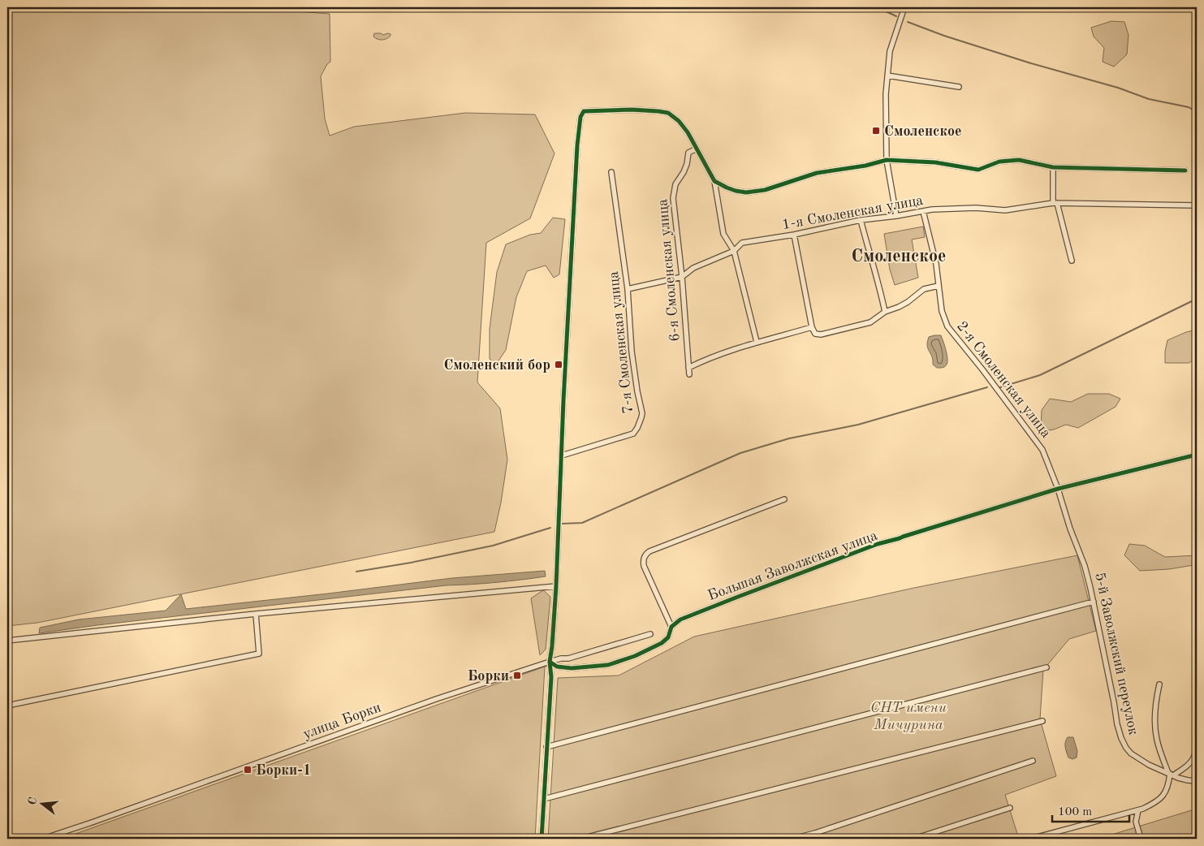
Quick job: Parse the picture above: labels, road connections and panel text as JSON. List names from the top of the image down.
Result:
{
  "streets": {
    "street": [
      "1-я Смоленская улица",
      "6-я Смоленская улица",
      "7-я Смоленская улица",
      "2-я Смоленская улица",
      "Большая Заволжская улица",
      "5-й Заволжский переулок",
      "улица Борки"
    ]
  },
  "crossings": [
    ["1-я Смоленская улица", "6-я Смоленская улица"],
    ["1-я Смоленская улица", "2-я Смоленская улица"],
    ["2-я Смоленская улица", "Большая Заволжская улица"],
    ["2-я Смоленская улица", "5-й Заволжский переулок"],
    ["Большая Заволжская улица", "5-й Заволжский переулок"],
    ["Большая Заволжская улица", "улица Борки"]
  ],
  "districts": ["Смоленское"],
  "parks": ["СНТ имени Мичурина"],
  "places": {
    "transit": [
      "Смоленское",
      "Смоленский бор",
      "Борки",
      "Борки-1"
    ]
  },
  "scale_bar": "100 m",
  "north": "left"
}
